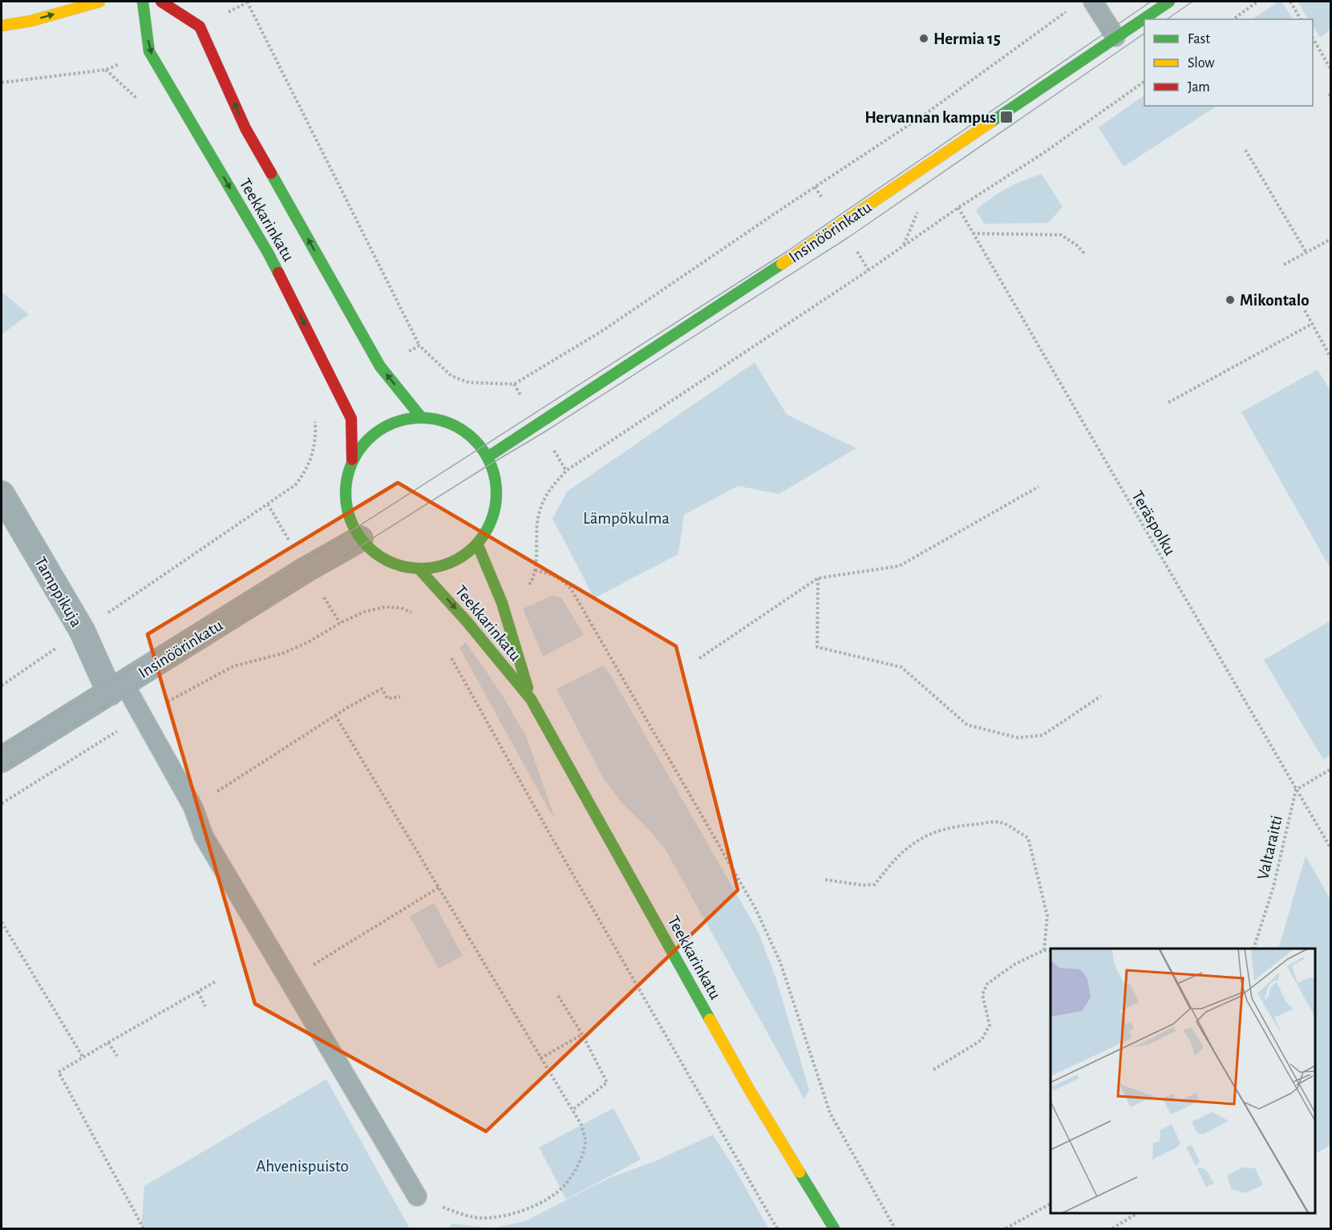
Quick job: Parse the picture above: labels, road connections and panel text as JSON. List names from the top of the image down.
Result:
{
  "streets": {
    "street": ["Teekkarinkatu", "Insinöörinkatu", "Tamppikuja"],
    "path": ["Teräspolku", "Valtaraitti"]
  },
  "crossings": [
    ["Teekkarinkatu", "Insinöörinkatu"],
    ["Insinöörinkatu", "Tamppikuja"],
    ["Teräspolku", "Valtaraitti"]
  ],
  "parks": ["Lämpökulma", "Ahvenispuisto"],
  "places": {
    "other": ["Hermia 15", "Mikontalo"],
    "transit": ["Hervannan kampus"]
  },
  "legend": ["Fast", "Slow", "Jam"]
}
